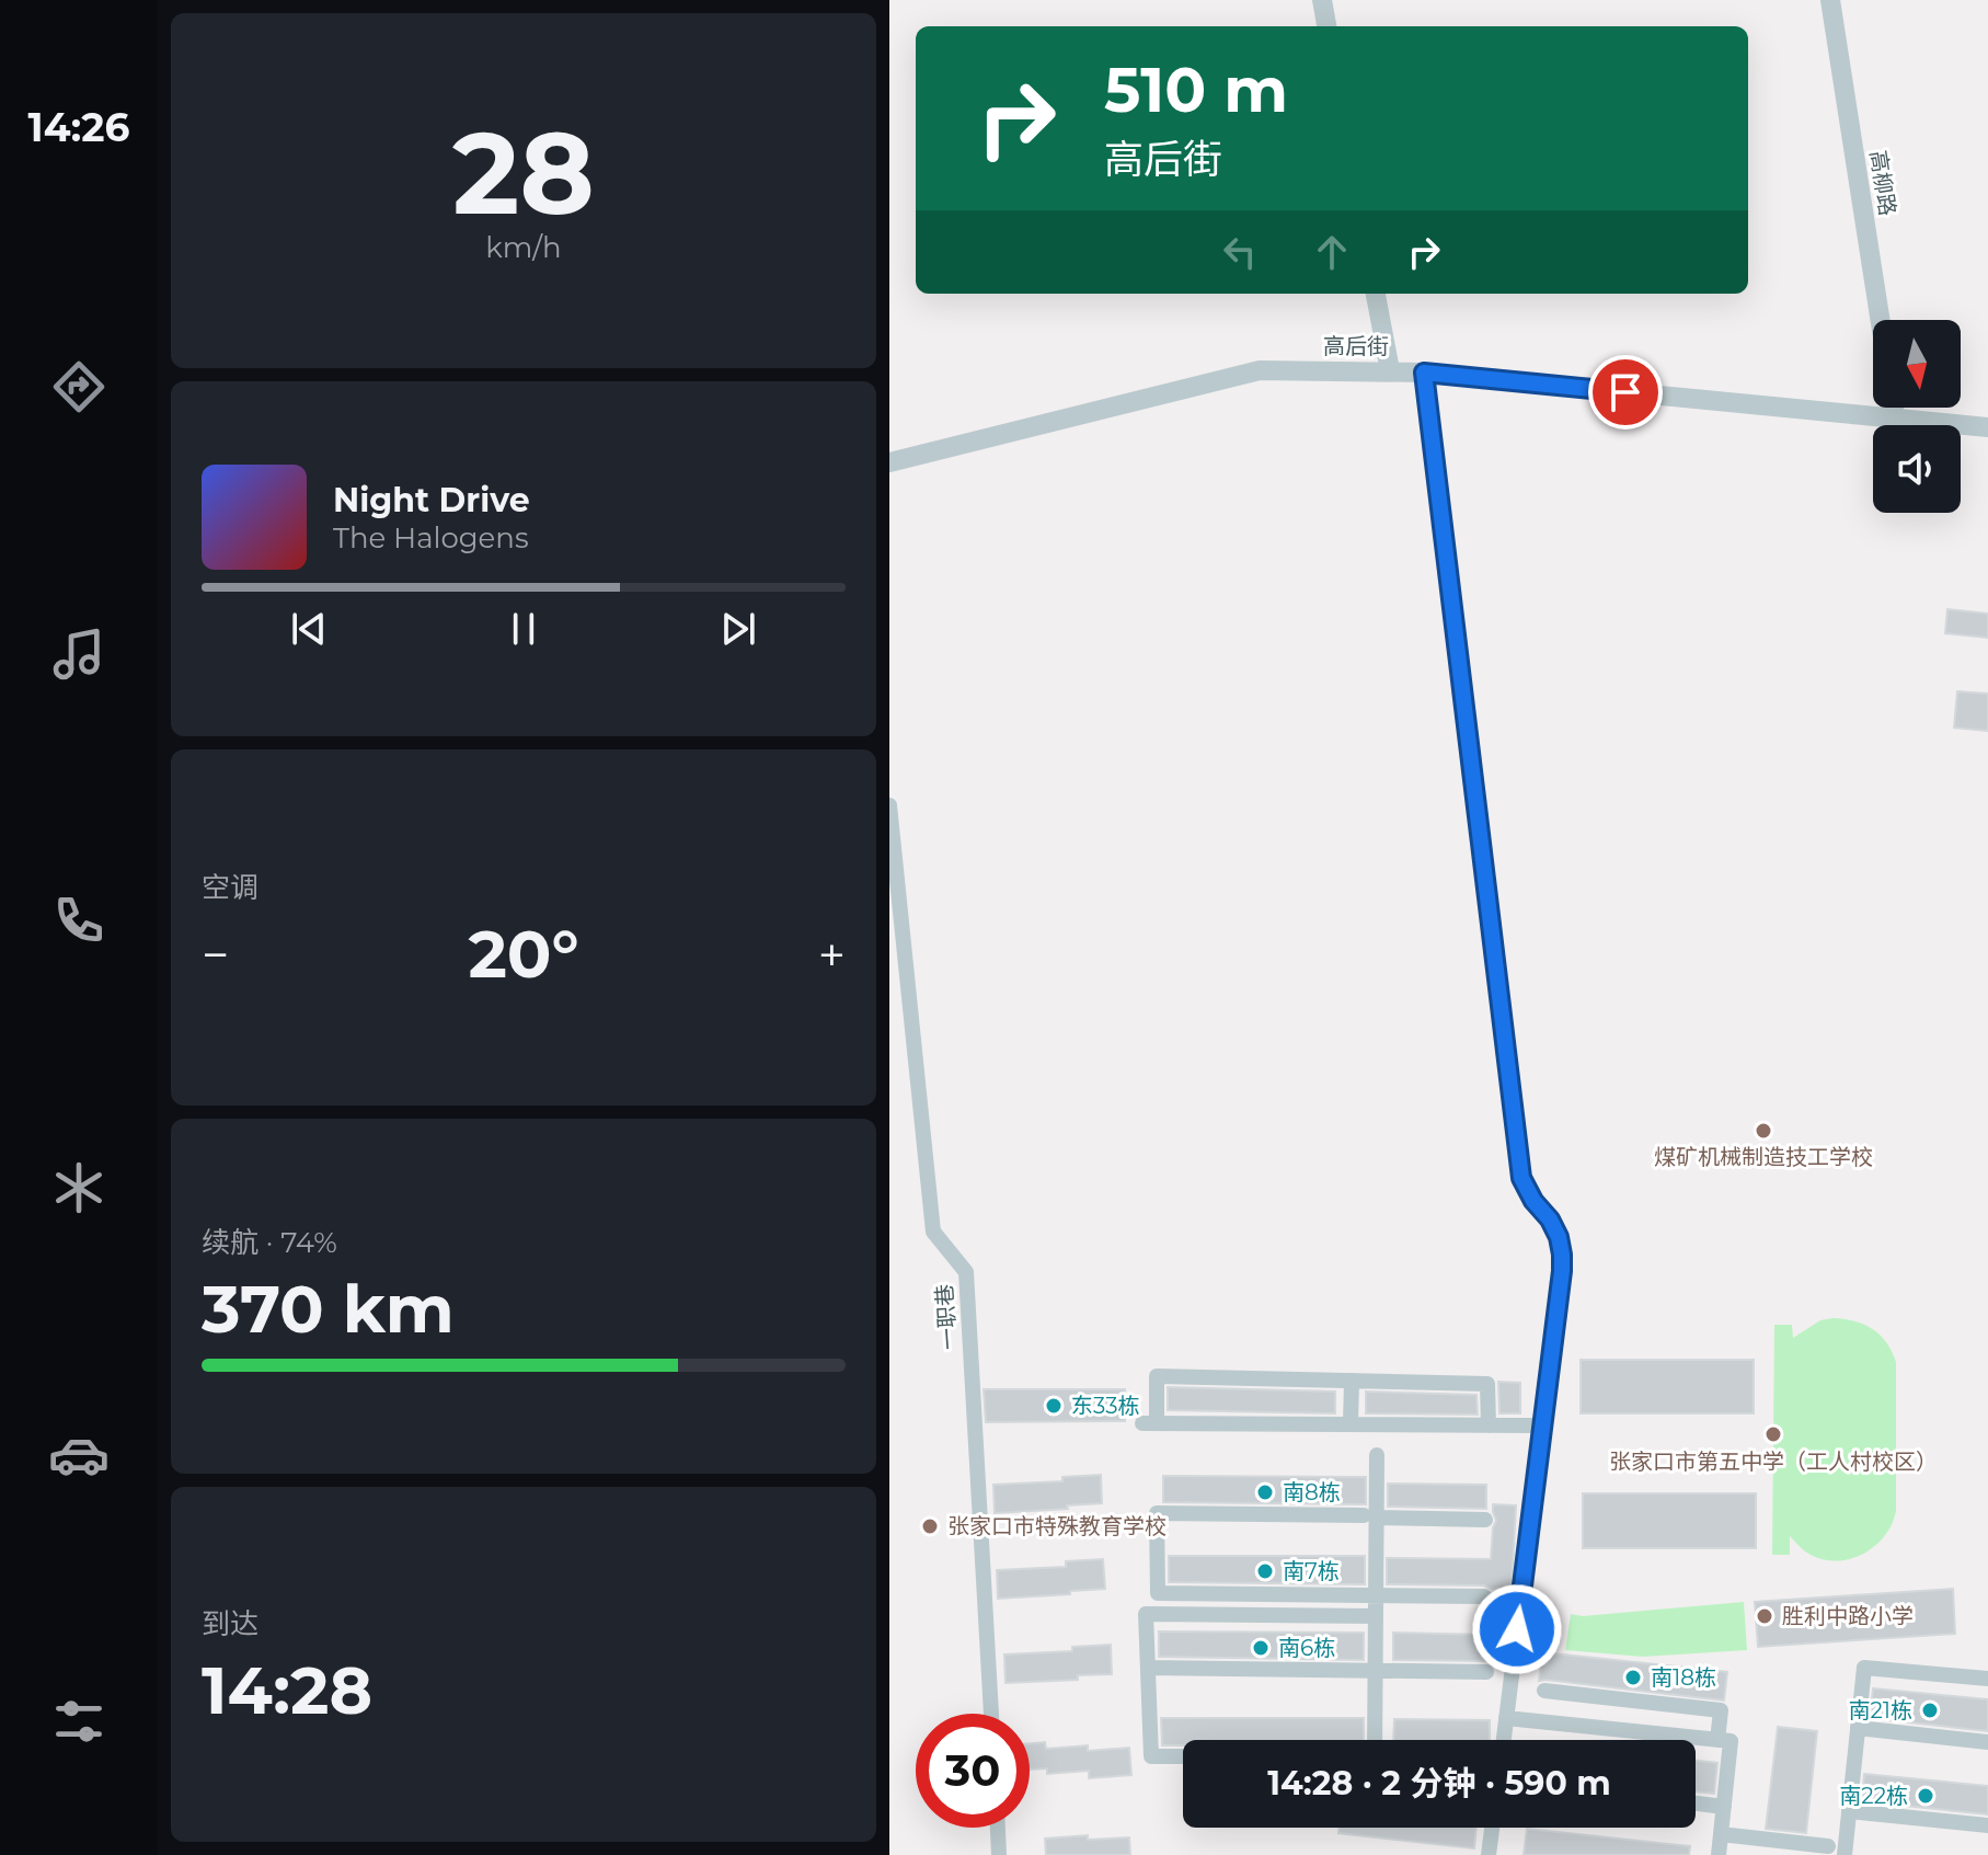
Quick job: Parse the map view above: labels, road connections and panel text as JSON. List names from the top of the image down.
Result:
{
  "streets": {
    "street": ["高柳路", "高后街", "一职巷"]
  },
  "places": [
    "煤矿机械制造技工学校",
    "东33栋",
    "张家口市第五中学（工人村校区）",
    "南8栋",
    "张家口市特殊教育学校",
    "南7栋",
    "胜利中路小学",
    "南6栋",
    "南18栋",
    "南21栋",
    "南22栋"
  ],
  "north": "bottom",
  "page": {
    "tabs": "14:26",
    "tile": [
      ["28", "km/h"],
      "空调",
      ["续航 · 74%", "370 km"],
      ["到达", "14:28"]
    ],
    "turn": ["510 m", "高后街"],
    "song": ["Night Drive", "The Halogens"],
    "heat": ["−", "20°", "+"],
    "limit": "30",
    "trip": "14:28 · 2 分钟 · 590 m"
  }
}
